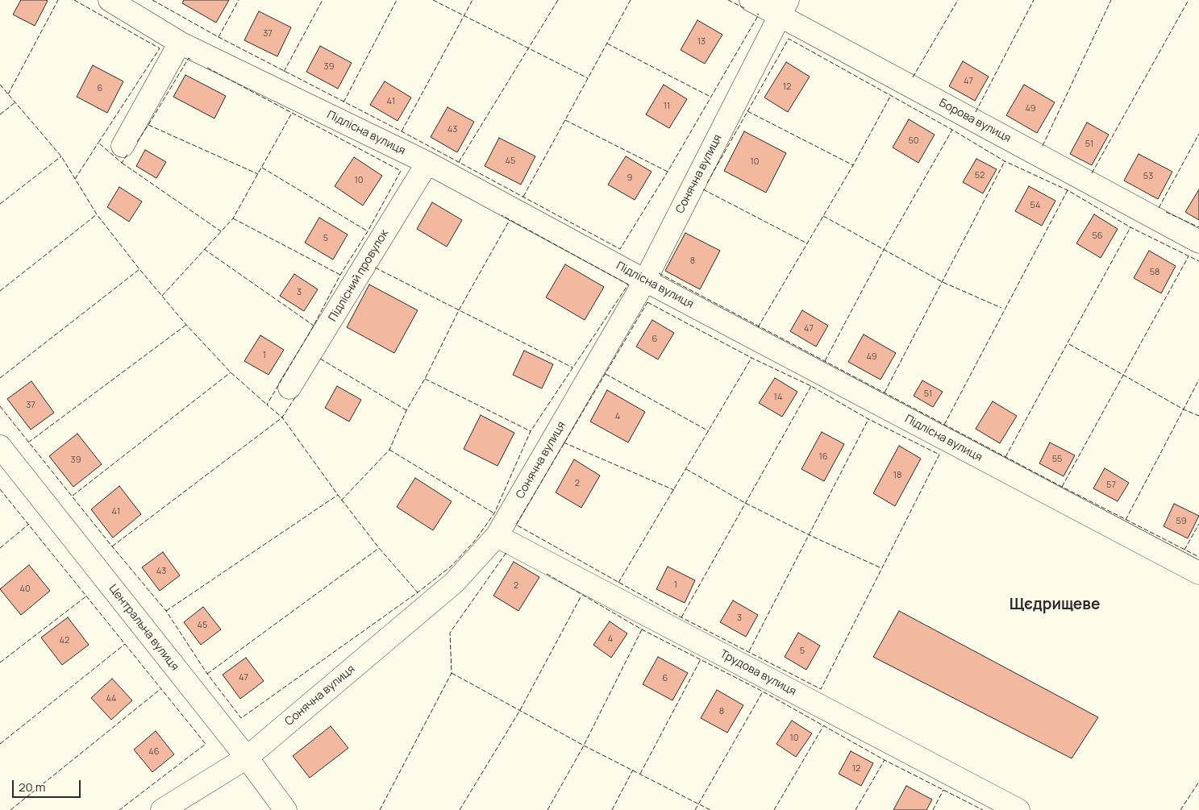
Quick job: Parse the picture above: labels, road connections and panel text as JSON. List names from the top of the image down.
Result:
{
  "streets": {
    "street": [
      "Борова вулиця",
      "Підлісна вулиця",
      "Сонячна вулиця",
      "Підлісний провулок",
      "Центральна вулиця",
      "Трудова вулиця"
    ]
  },
  "crossings": [
    ["Борова вулиця", "Сонячна вулиця"],
    ["Підлісна вулиця", "Сонячна вулиця"],
    ["Підлісна вулиця", "Підлісний провулок"],
    ["Сонячна вулиця", "Центральна вулиця"],
    ["Сонячна вулиця", "Трудова вулиця"]
  ],
  "districts": ["Щєдрищеве"],
  "house_numbers": [
    "37",
    "13",
    "39",
    "47",
    "12",
    "6",
    "41",
    "11",
    "49",
    "43",
    "50",
    "51",
    "45",
    "10",
    "52",
    "53",
    "9",
    "10",
    "54",
    "56",
    "5",
    "8",
    "58",
    "3",
    "47",
    "6",
    "1",
    "49",
    "51",
    "14",
    "37",
    "4",
    "16",
    "55",
    "39",
    "18",
    "2",
    "57",
    "41",
    "59",
    "43",
    "1",
    "2",
    "40",
    "3",
    "45",
    "4",
    "42",
    "5",
    "47",
    "6",
    "44",
    "8",
    "10",
    "46",
    "12"
  ],
  "scale_bar": "20 m"
}
